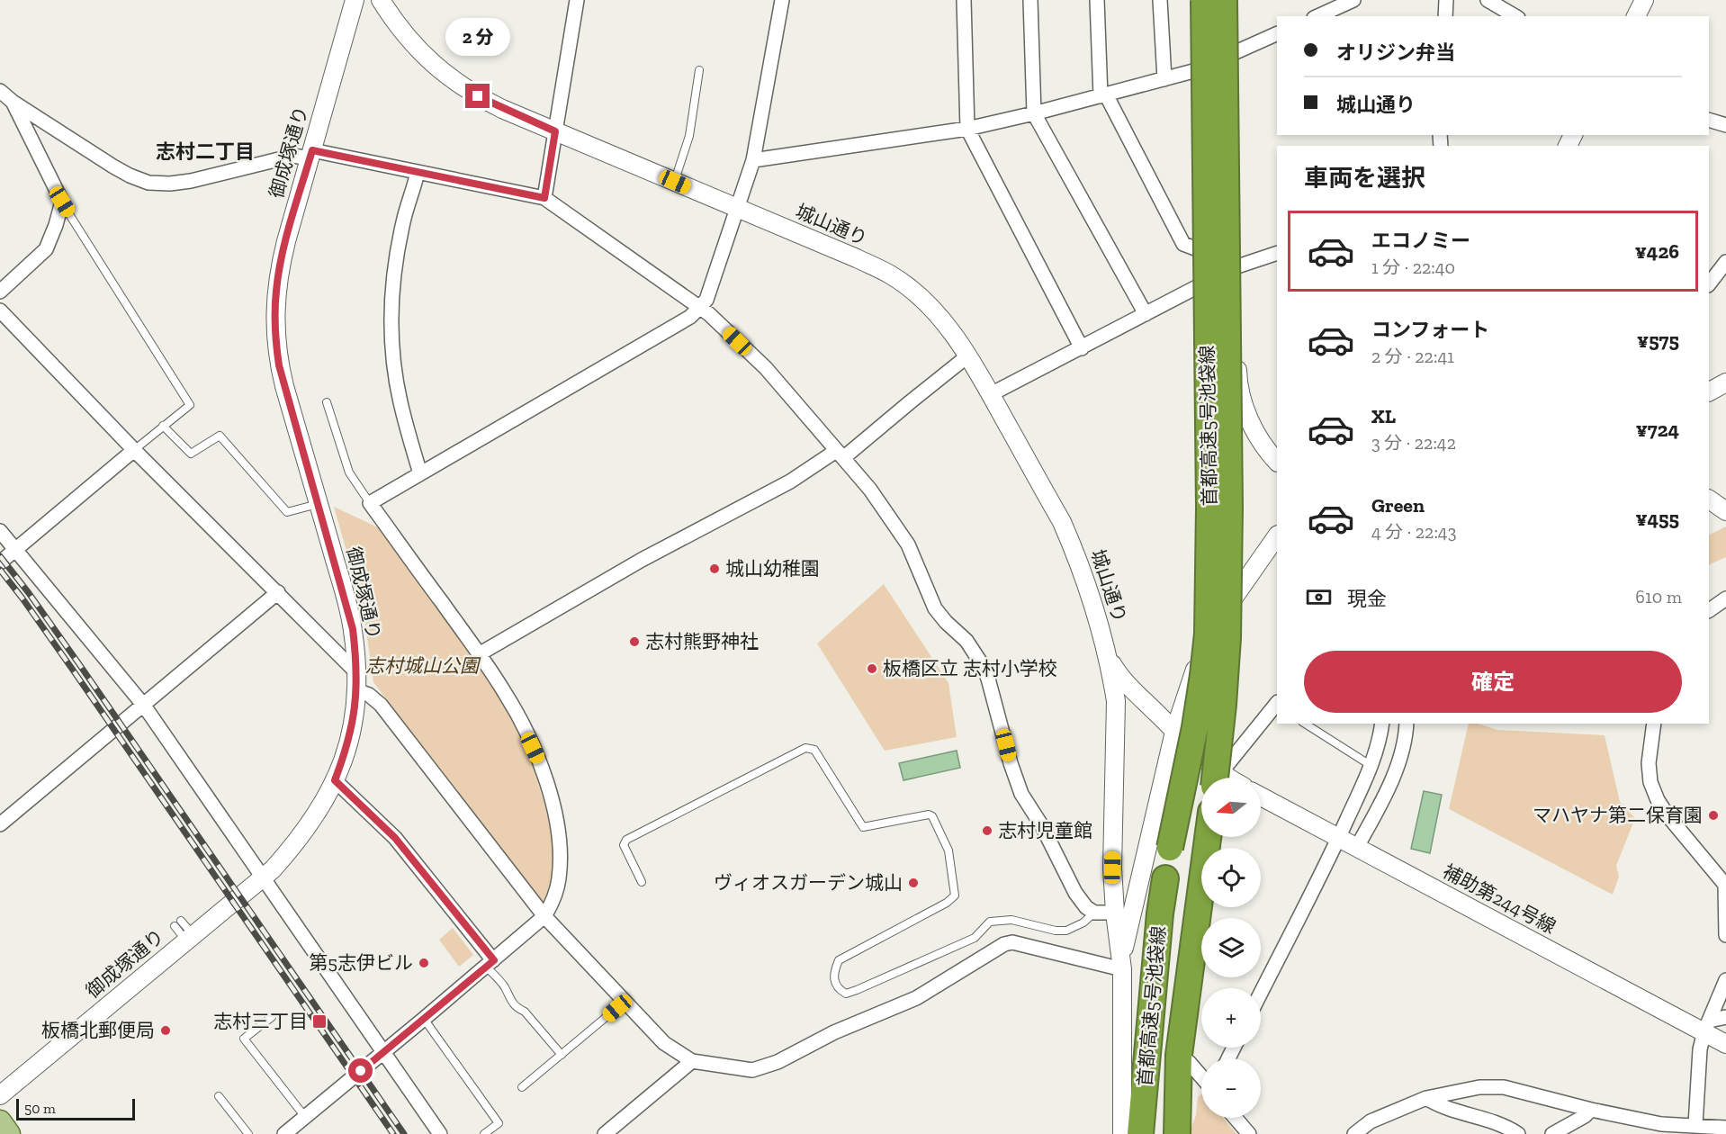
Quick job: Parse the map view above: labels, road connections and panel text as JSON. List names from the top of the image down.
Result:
{
  "streets": {
    "highway": ["首都高速5号池袋線"],
    "street": ["御成塚通り", "城山通り", "補助第244号線"]
  },
  "districts": ["志村二丁目"],
  "parks": ["志村城山公園"],
  "places": {
    "other": [
      "城山幼稚園",
      "志村熊野神社",
      "板橋区立 志村小学校",
      "マハヤナ第二保育園",
      "志村児童館",
      "ヴィオスガーデン城山",
      "第5志伊ビル",
      "板橋北郵便局"
    ],
    "transit": ["志村三丁目"]
  },
  "scale_bar": "50 m",
  "north": "left",
  "page": {
    "banner": ["オリジン弁当", "城山通り"],
    "bubble": "2 分",
    "heading": "車両を選択",
    "list": [
      {
        "name": "エコノミー",
        "note": "1 分 · 22:40",
        "value": "¥426"
      },
      {
        "name": "コンフォート",
        "note": "2 分 · 22:41",
        "value": "¥575"
      },
      {
        "name": "XL",
        "note": "3 分 · 22:42",
        "value": "¥724"
      },
      {
        "name": "Green",
        "note": "4 分 · 22:43",
        "value": "¥455"
      }
    ],
    "pay": ["現金", "610 m"],
    "buttons": "確定",
    "map_buttons": ["+", "−"],
    "scale": "50 m"
  }
}
